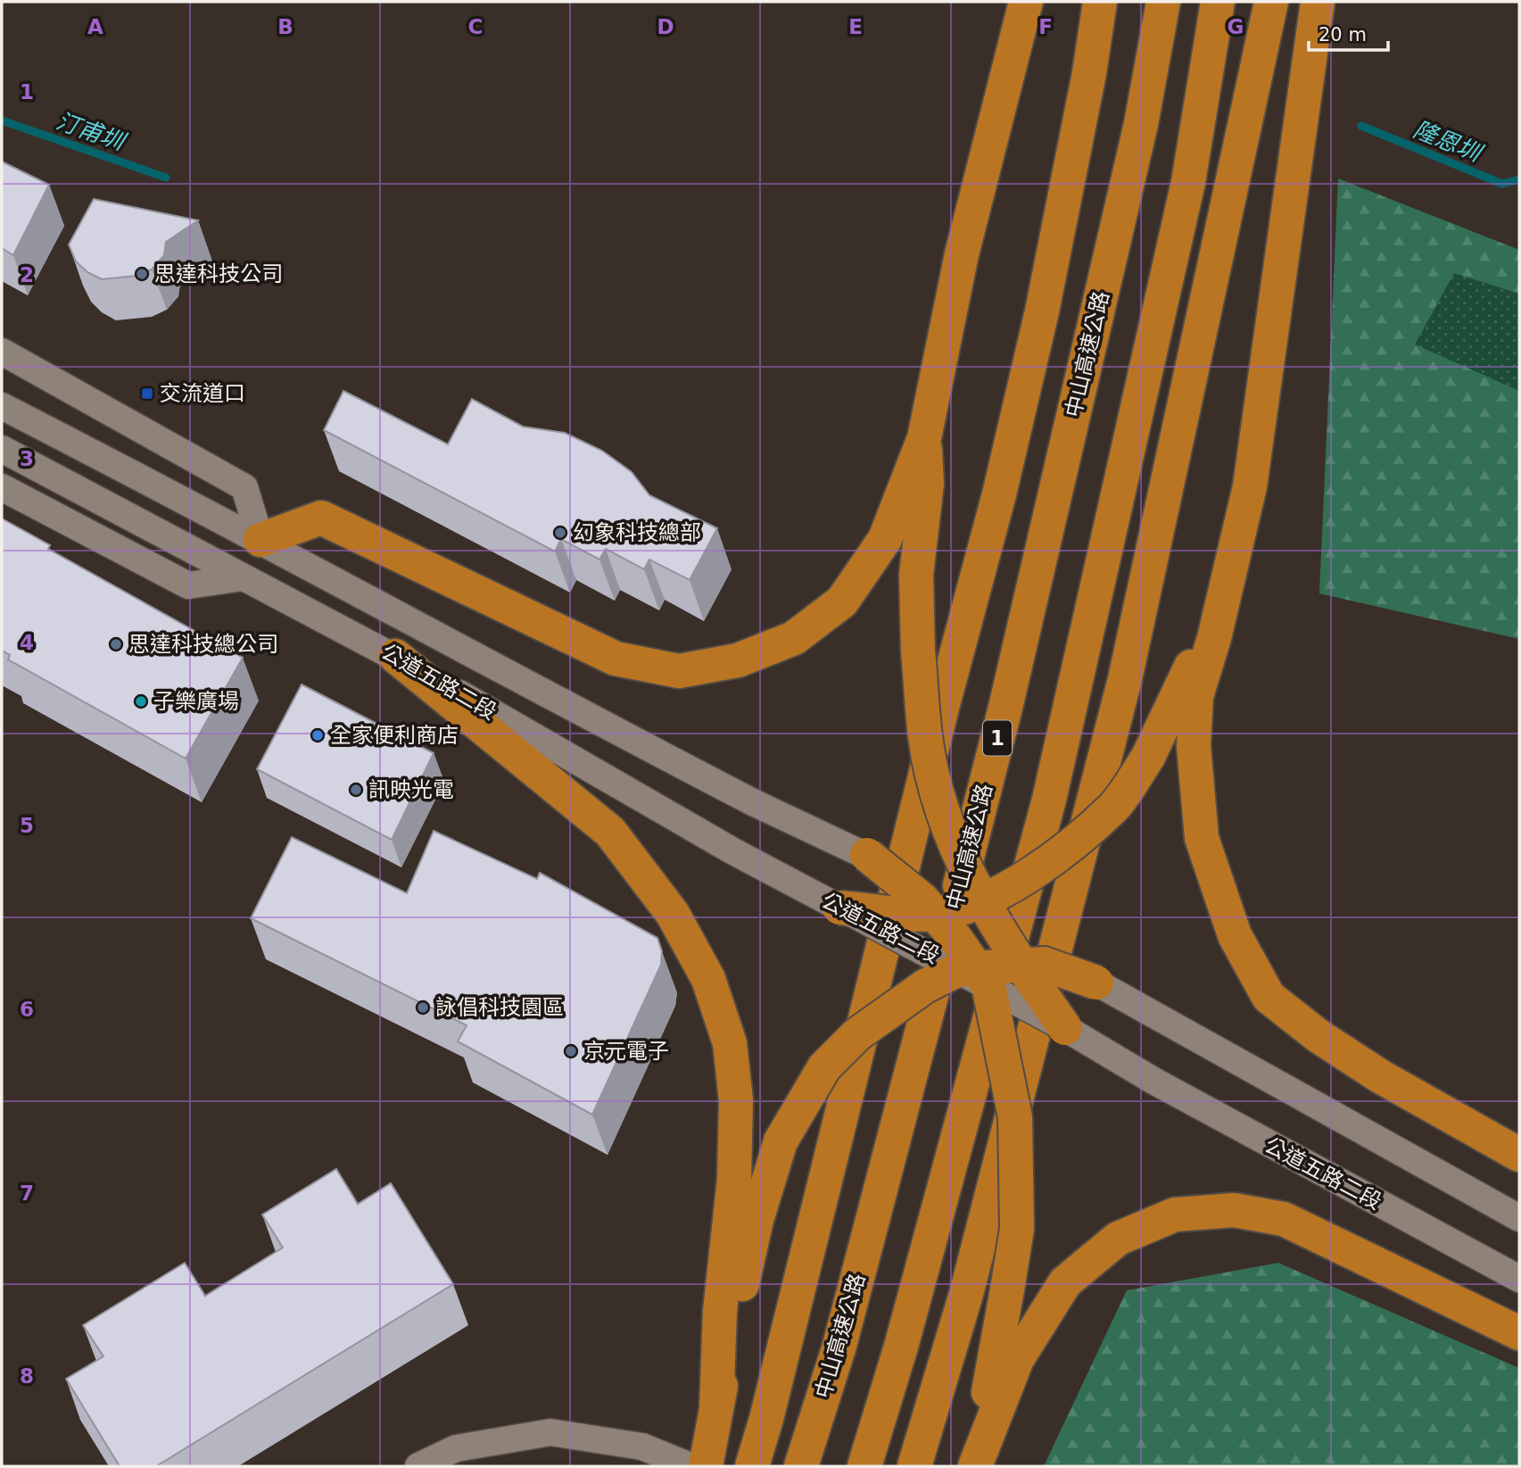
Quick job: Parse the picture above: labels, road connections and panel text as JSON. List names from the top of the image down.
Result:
{
  "streets": {
    "highway": ["中山高速公路", "1"],
    "street": ["公道五路二段"]
  },
  "water": ["汀甫圳", "隆恩圳"],
  "places": {
    "other": [
      "思達科技公司",
      "幻象科技總部",
      "思達科技總公司",
      "子樂廣場",
      "全家便利商店",
      "訊映光電",
      "詠倡科技園區",
      "京元電子"
    ],
    "transit": ["交流道口"]
  },
  "scale_bar": "20 m",
  "grid": {
    "columns": [
      "A",
      "B",
      "C",
      "D",
      "E",
      "F",
      "G"
    ],
    "rows": [
      "1",
      "2",
      "3",
      "4",
      "5",
      "6",
      "7",
      "8"
    ]
  }
}
